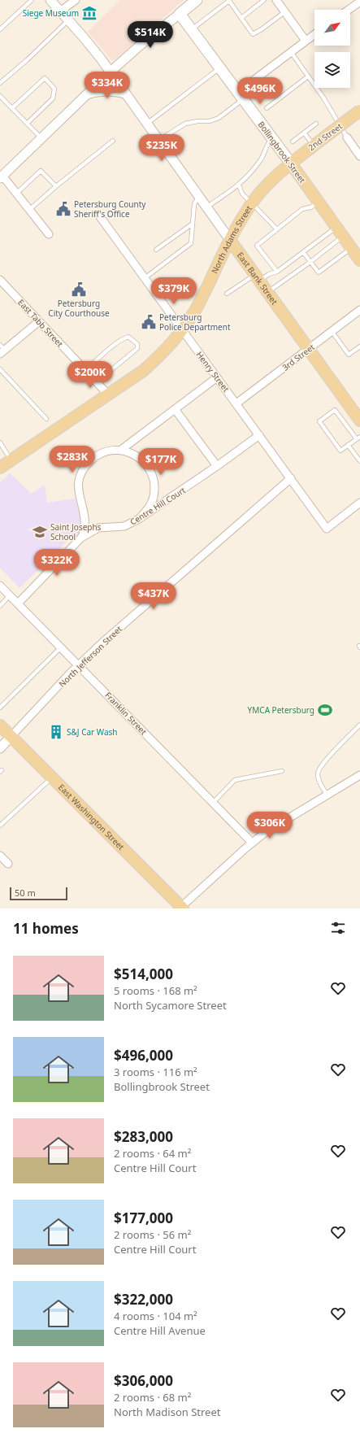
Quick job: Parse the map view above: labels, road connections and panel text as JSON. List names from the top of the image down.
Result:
{
  "streets": {
    "main road": [
      "2nd Street",
      "Bollingbrook Street",
      "North Adams Street",
      "East Bank Street",
      "East Washington Street"
    ],
    "street": [
      "East Tabb Street",
      "3rd Street",
      "Henry Street",
      "Centre Hill Court",
      "North Jefferson Street",
      "Franklin Street"
    ]
  },
  "crossings": [
    ["2nd Street", "Bollingbrook Street"],
    ["2nd Street", "North Adams Street"],
    ["Bollingbrook Street", "North Adams Street"],
    ["North Adams Street", "East Bank Street"],
    ["North Adams Street", "East Tabb Street"],
    ["North Adams Street", "Henry Street"],
    ["East Bank Street", "3rd Street"],
    ["3rd Street", "Henry Street"],
    ["Henry Street", "Centre Hill Court"],
    ["Henry Street", "North Jefferson Street"],
    ["North Jefferson Street", "Franklin Street"],
    ["North Jefferson Street", "East Washington Street"]
  ],
  "places": {
    "museum": ["Siege Museum"],
    "public building": ["Petersburg County Sheriff's Office", "Petersburg City Courthouse", "Petersburg Police Department"],
    "school or university": ["Saint Josephs School"],
    "sports": ["YMCA Petersburg"],
    "building": ["S&J Car Wash"]
  },
  "scale_bar": "50 m",
  "north": "top right",
  "page": {
    "price": [
      "$514K",
      "$334K",
      "$496K",
      "$235K",
      "$379K",
      "$200K",
      "$283K",
      "$177K",
      "$322K",
      "$437K",
      "$306K"
    ],
    "scale": "50 m",
    "heading": "11 homes",
    "list": [
      {
        "name": "$514,000",
        "note": "5 rooms · 168 m² · North Sycamore Street"
      },
      {
        "name": "$496,000",
        "note": "3 rooms · 116 m² · Bollingbrook Street"
      },
      {
        "name": "$283,000",
        "note": "2 rooms · 64 m² · Centre Hill Court"
      },
      {
        "name": "$177,000",
        "note": "2 rooms · 56 m² · Centre Hill Court"
      },
      {
        "name": "$322,000",
        "note": "4 rooms · 104 m² · Centre Hill Avenue"
      },
      {
        "name": "$306,000",
        "note": "2 rooms · 68 m² · North Madison Street"
      }
    ]
  }
}
